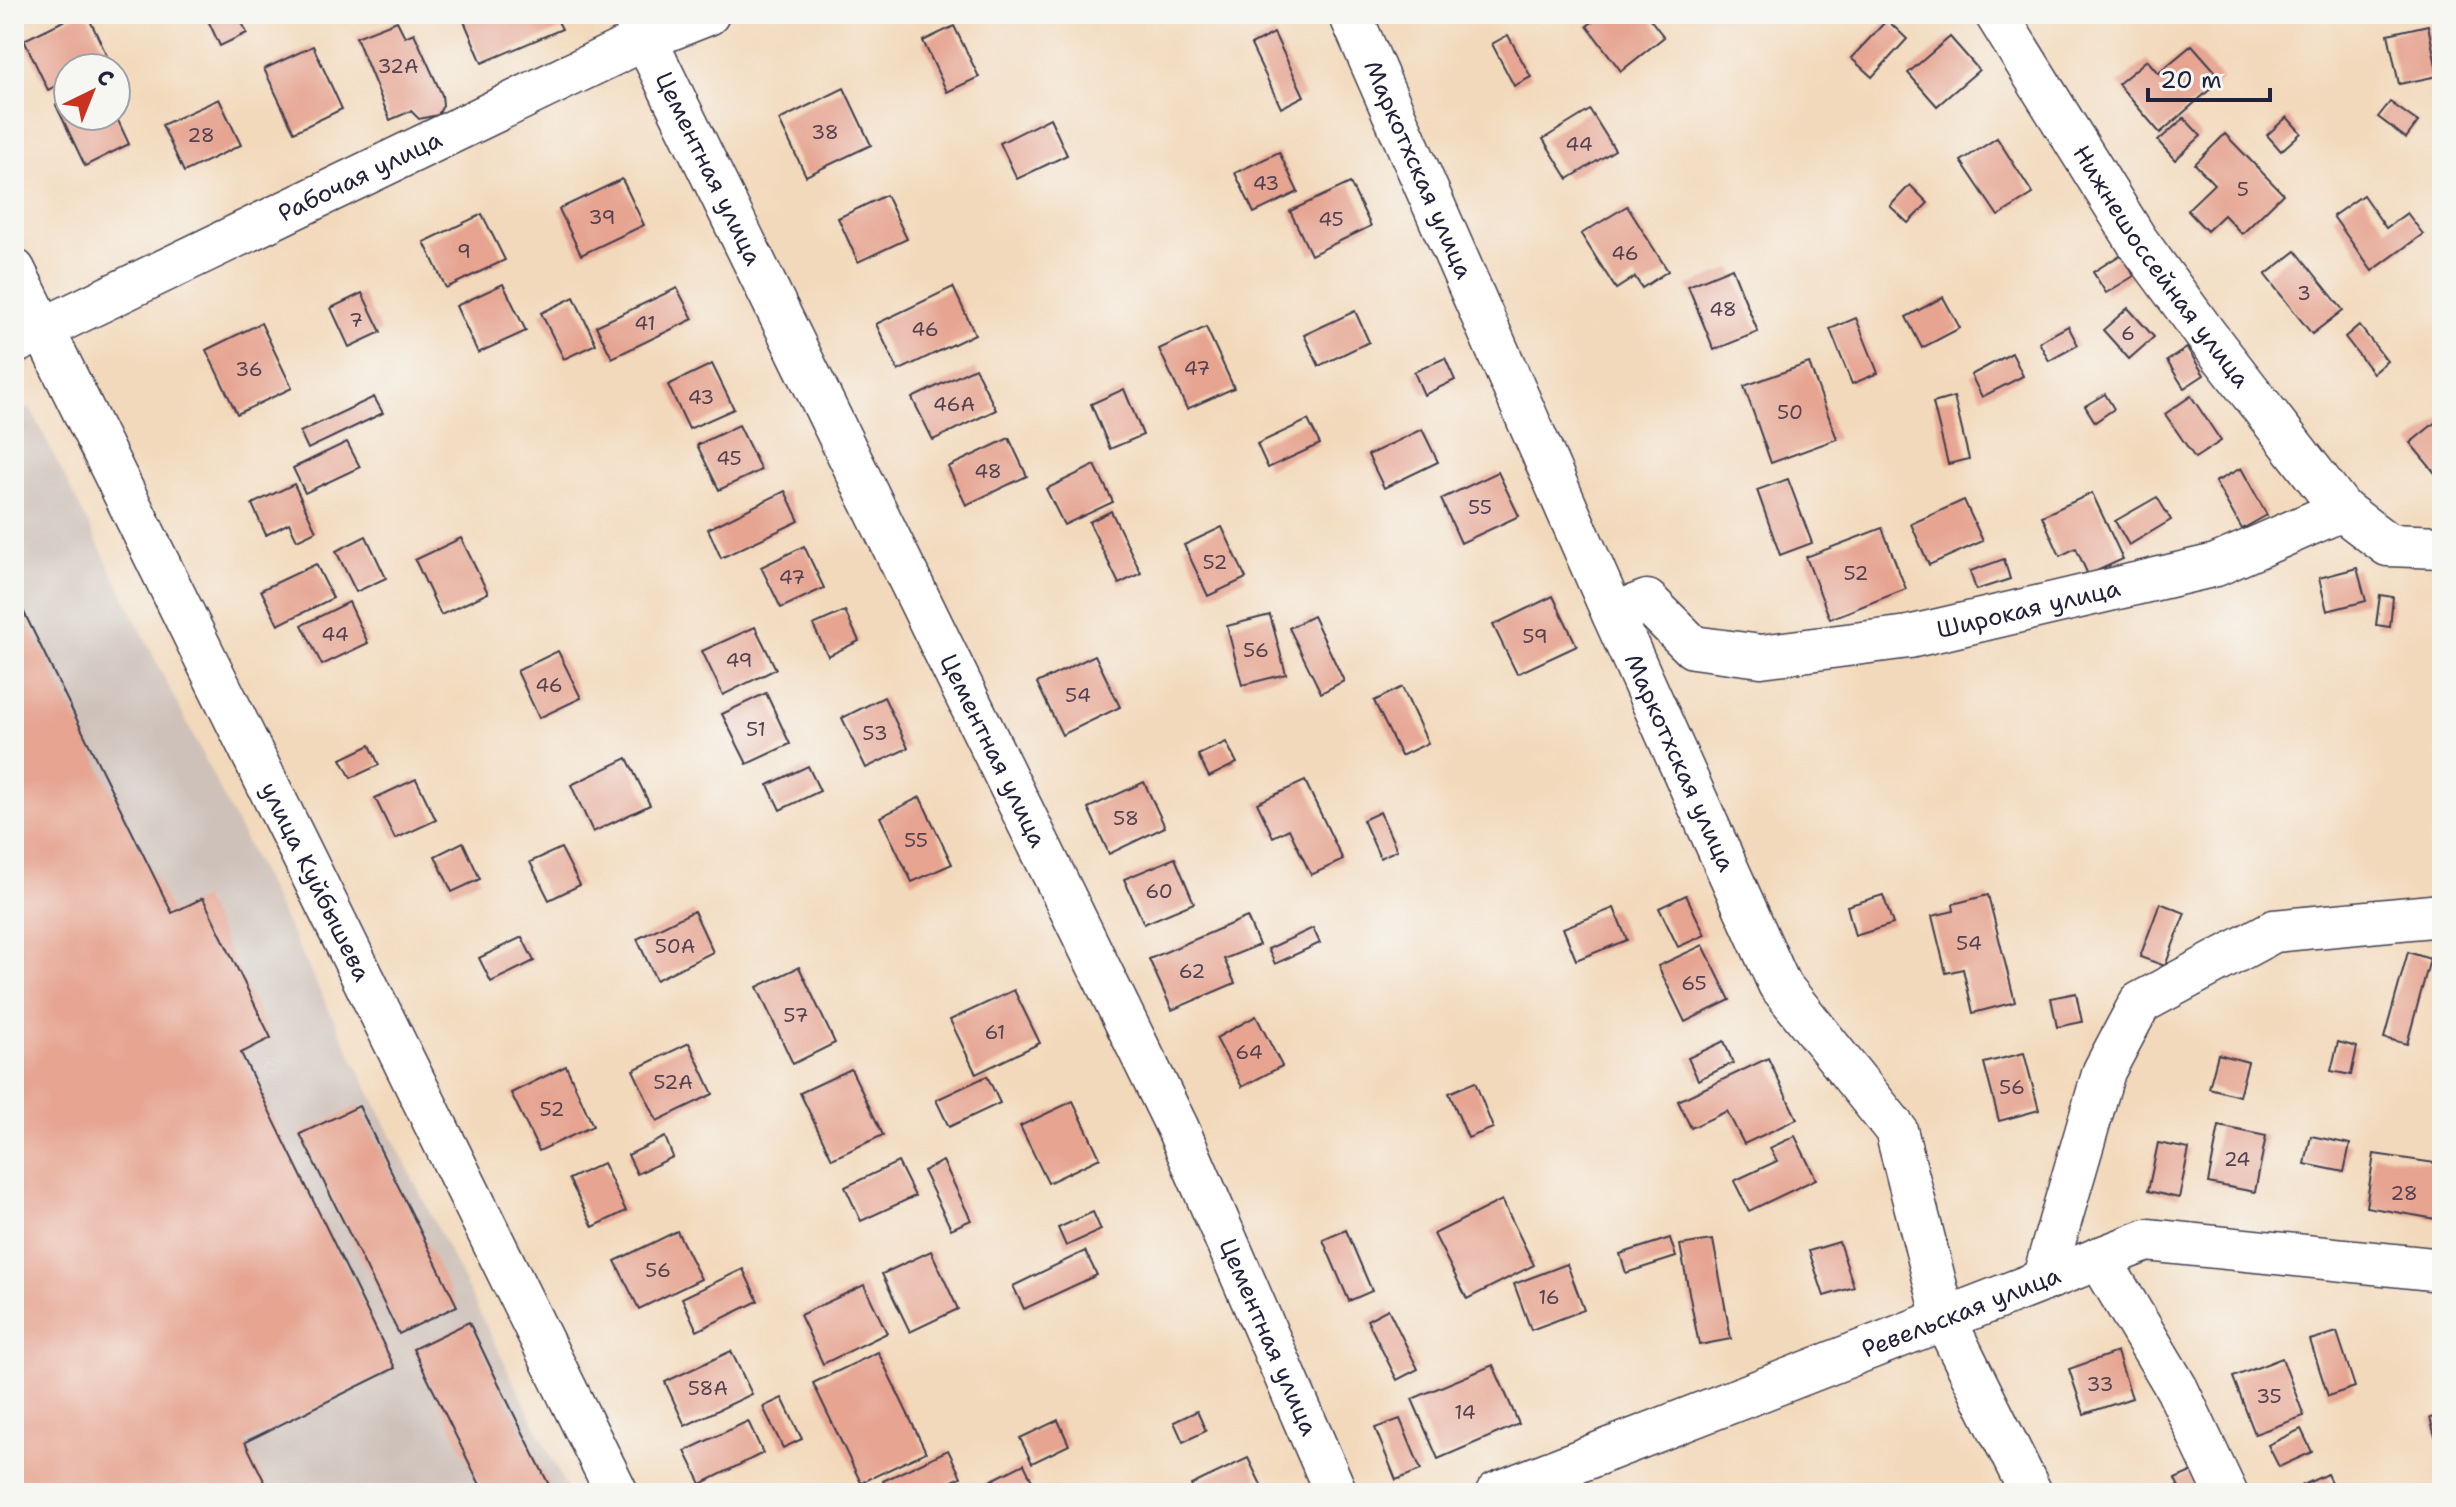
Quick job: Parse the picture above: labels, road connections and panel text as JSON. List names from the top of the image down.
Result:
{
  "streets": {
    "street": [
      "Цементная улица",
      "Маркотхская улица",
      "Рабочая улица",
      "Нижнешоссейная улица",
      "Широкая улица",
      "улица Куйбышева",
      "Ревельская улица"
    ]
  },
  "crossings": [
    ["Цементная улица", "Рабочая улица"],
    ["Маркотхская улица", "Широкая улица"],
    ["Маркотхская улица", "Ревельская улица"],
    ["Рабочая улица", "улица Куйбышева"],
    ["Нижнешоссейная улица", "Широкая улица"]
  ],
  "house_numbers": [
    "32А",
    "38",
    "28",
    "44",
    "43",
    "5",
    "39",
    "45",
    "9",
    "46",
    "3",
    "48",
    "7",
    "41",
    "46",
    "6",
    "47",
    "36",
    "43",
    "46А",
    "50",
    "45",
    "48",
    "55",
    "52",
    "52",
    "47",
    "44",
    "59",
    "56",
    "49",
    "46",
    "54",
    "51",
    "53",
    "58",
    "55",
    "60",
    "54",
    "50А",
    "62",
    "65",
    "57",
    "61",
    "64",
    "52А",
    "56",
    "52",
    "24",
    "28",
    "56",
    "16",
    "33",
    "58А",
    "35",
    "14"
  ],
  "scale_bar": "20 m",
  "north": "top right"
}
